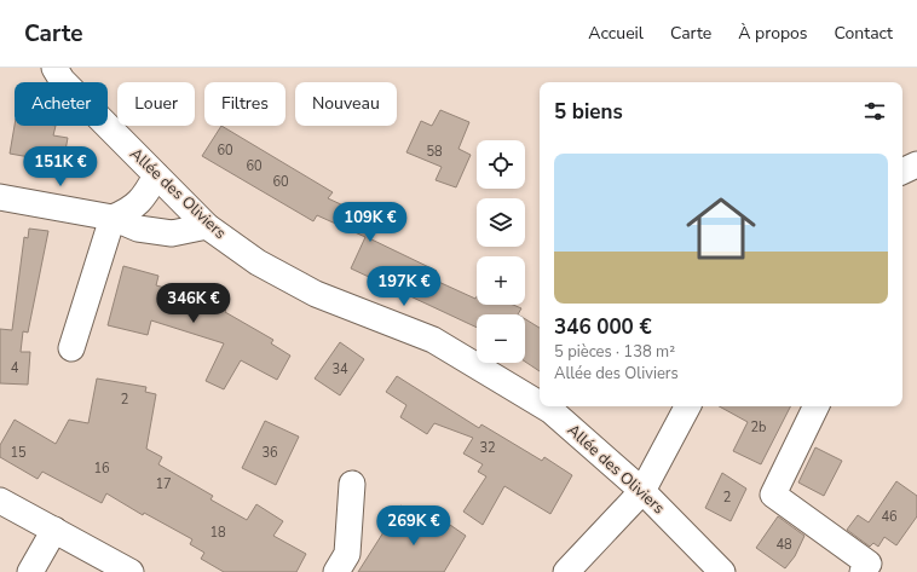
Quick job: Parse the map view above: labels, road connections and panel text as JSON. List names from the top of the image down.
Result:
{
  "streets": {
    "street": ["Allée des Oliviers"]
  },
  "house_numbers": [
    "60",
    "58",
    "60",
    "60",
    "4",
    "34",
    "2",
    "2b",
    "32",
    "15",
    "36",
    "16",
    "17",
    "2",
    "46",
    "18",
    "48"
  ],
  "page": {
    "header": "Carte",
    "nav": [
      "Accueil",
      "Carte",
      "À propos",
      "Contact"
    ],
    "chip": [
      "Acheter",
      "Louer",
      "Filtres",
      "Nouveau"
    ],
    "heading": "5 biens",
    "map_buttons": ["+", "−"],
    "list": [
      {
        "name": "346 000 €",
        "note": "5 pièces · 138 m² · Allée des Oliviers"
      }
    ],
    "price": [
      "151K €",
      "109K €",
      "197K €",
      "346K €",
      "269K €"
    ]
  }
}
